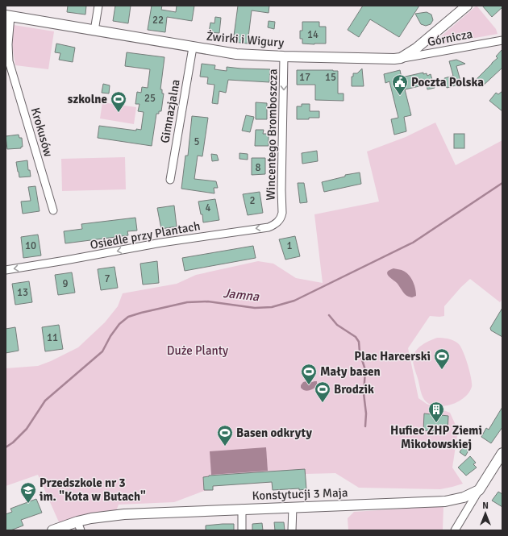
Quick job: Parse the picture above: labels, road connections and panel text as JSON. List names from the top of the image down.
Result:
{
  "streets": {
    "street": [
      "Górnicza",
      "Żwirki i Wigury",
      "Gimnazjalna",
      "Krokusów",
      "Wincentego Bromboszcza",
      "Osiedle przy Plantach",
      "Konstytucji 3 Maja"
    ]
  },
  "crossings": [
    ["Górnicza", "Żwirki i Wigury"],
    ["Żwirki i Wigury", "Gimnazjalna"],
    ["Żwirki i Wigury", "Krokusów"],
    ["Żwirki i Wigury", "Wincentego Bromboszcza"],
    ["Wincentego Bromboszcza", "Osiedle przy Plantach"]
  ],
  "one_way": ["Wincentego Bromboszcza", "Osiedle przy Plantach"],
  "water": ["Jamna"],
  "parks": ["Duże Planty"],
  "places": {
    "public building": ["Poczta Polska"],
    "sports": [
      "szkolne",
      "Plac Harcerski",
      "Mały basen",
      "Brodzik",
      "Basen odkryty"
    ],
    "building": ["Hufiec ZHP Ziemi Mikołowskiej"],
    "school or university": ["Przedszkole nr 3 im. \"Kota w Butach\""]
  },
  "house_numbers": [
    "22",
    "14",
    "17",
    "15",
    "25",
    "5",
    "8",
    "2",
    "4",
    "10",
    "1",
    "7",
    "9",
    "13",
    "11"
  ],
  "north": "top"
}
